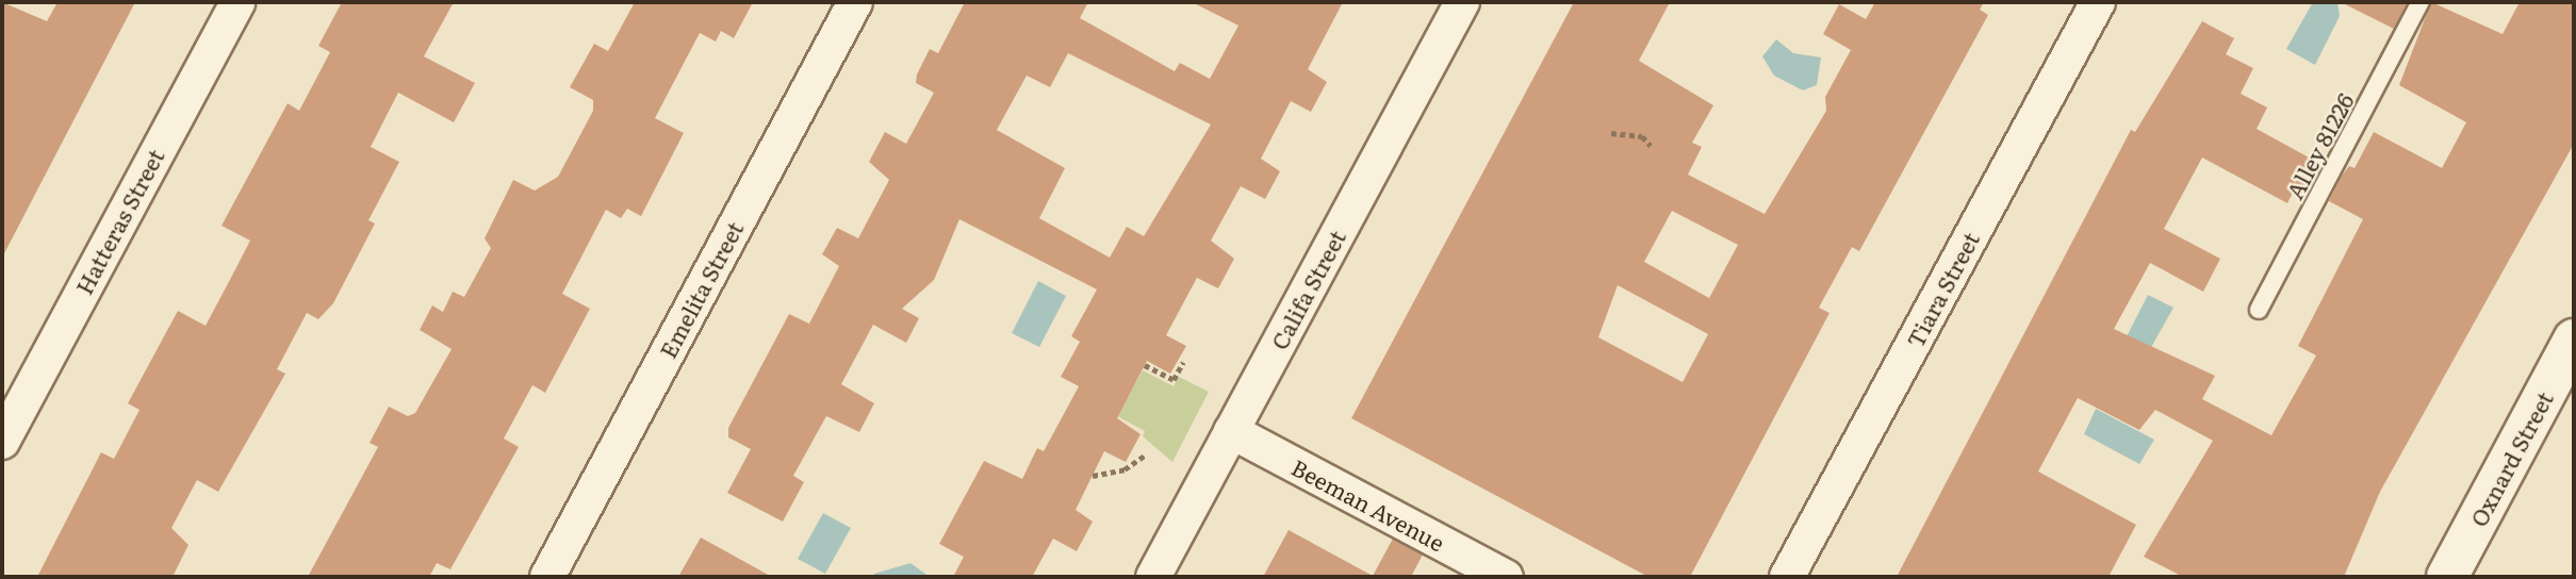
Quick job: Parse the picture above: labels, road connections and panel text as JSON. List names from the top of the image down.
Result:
{
  "streets": {
    "main road": ["Oxnard Street"],
    "street": [
      "Hatteras Street",
      "Emelita Street",
      "Califa Street",
      "Tiara Street",
      "Beeman Avenue"
    ],
    "lane": ["Alley 81226"]
  },
  "crossings": [
    ["Califa Street", "Beeman Avenue"]
  ]
}
